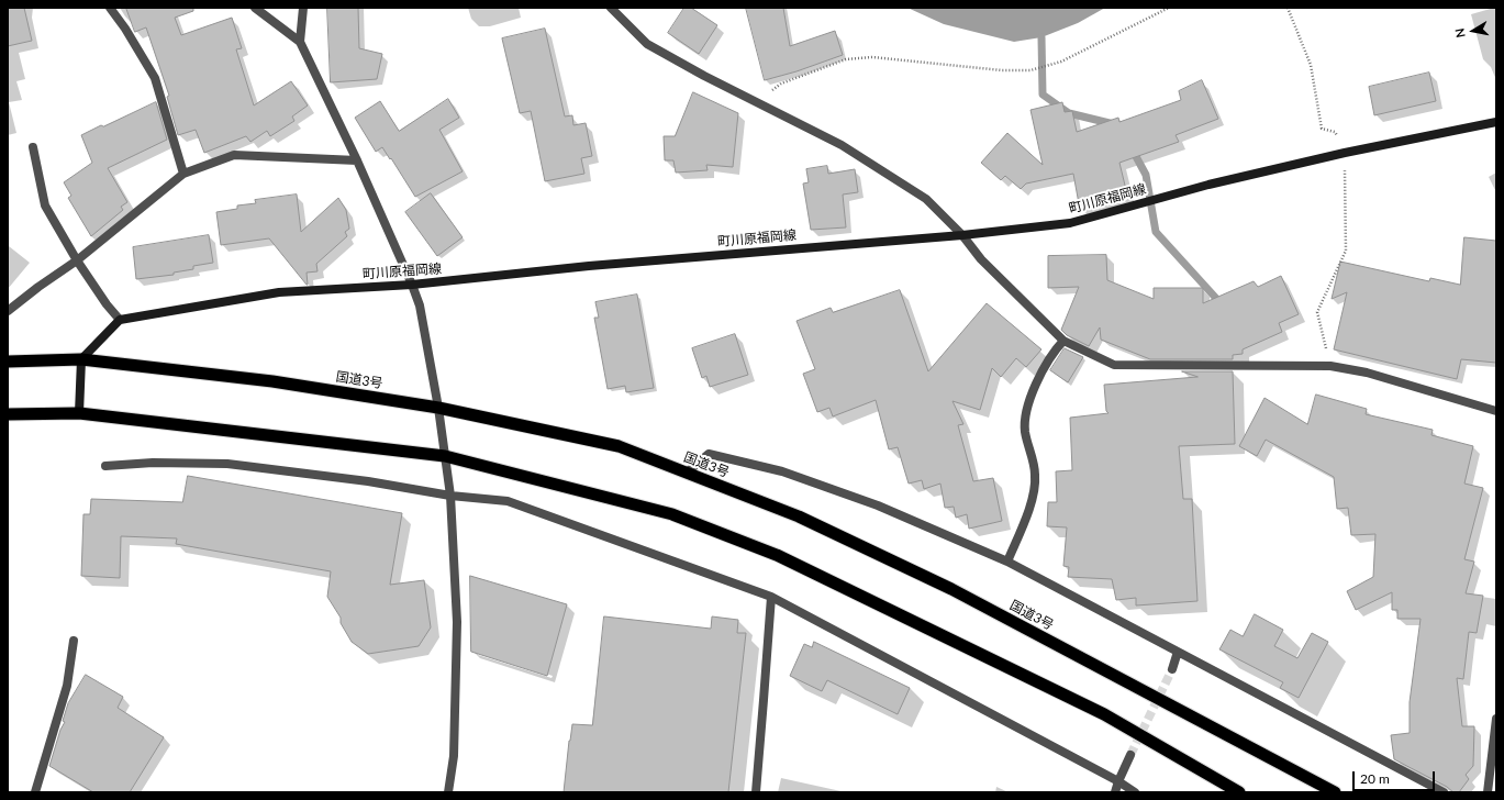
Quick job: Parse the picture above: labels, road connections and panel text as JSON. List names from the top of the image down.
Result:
{
  "streets": {
    "highway": ["国道3号"],
    "main road": ["町川原福岡線"]
  },
  "scale_bar": "20 m",
  "north": "left"
}
